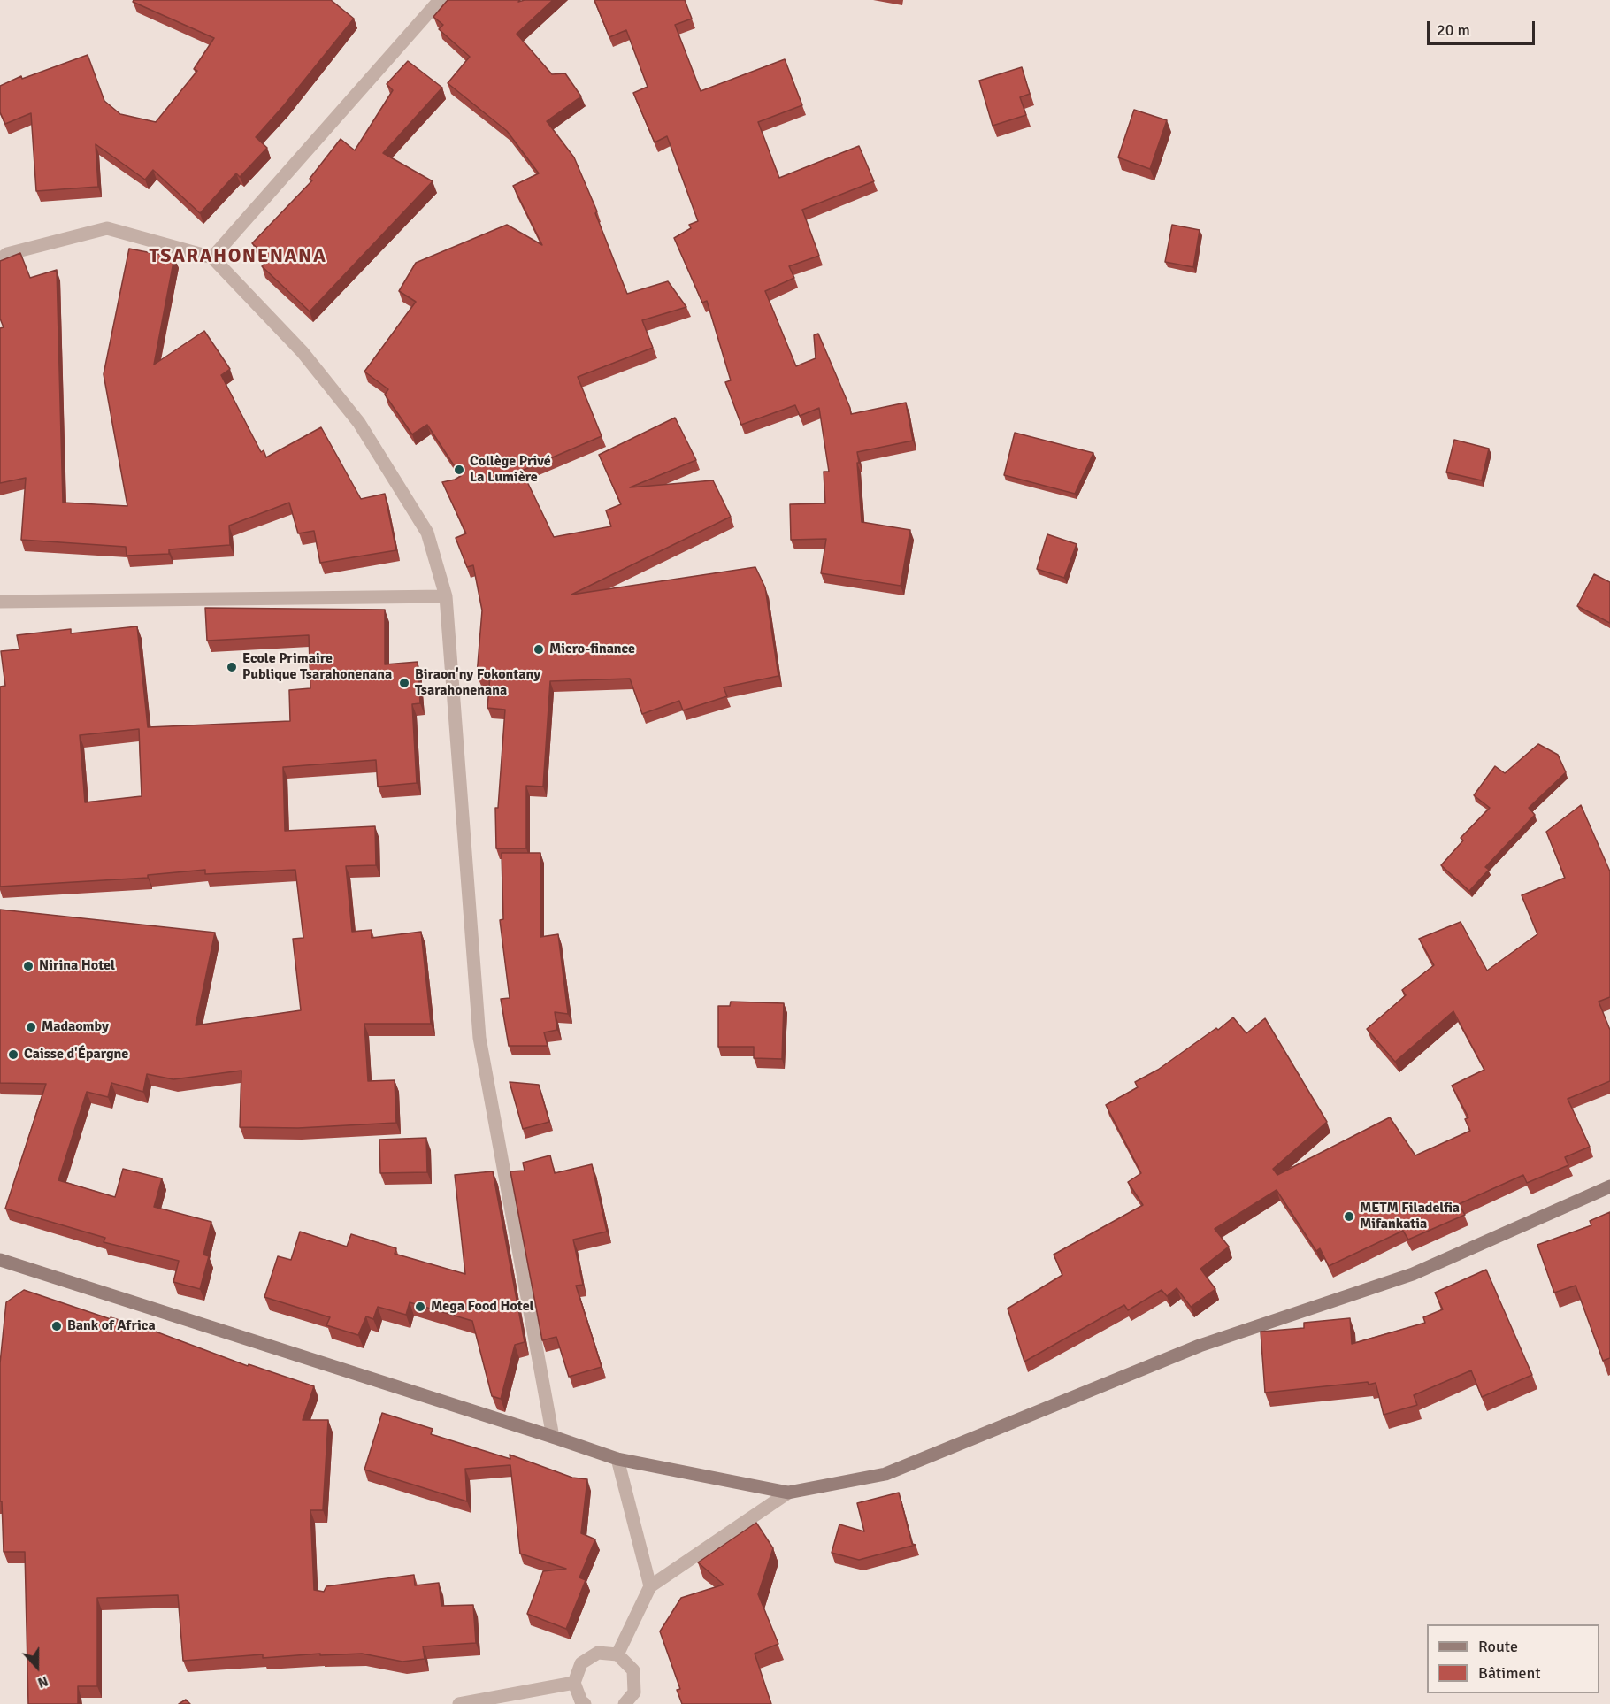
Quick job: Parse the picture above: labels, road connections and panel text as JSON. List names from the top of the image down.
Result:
{
  "districts": ["TSARAHONENANA"],
  "places": [
    "Collège Privé La Lumière",
    "Micro-finance",
    "Ecole Primaire Publique Tsarahonenana",
    "Biraon'ny Fokontany Tsarahonenana",
    "Nirina Hotel",
    "Madaomby",
    "Caisse d'Épargne",
    "METM Filadelfia Mifankatia",
    "Mega Food Hotel",
    "Bank of Africa"
  ],
  "legend": ["Route", "Bâtiment"],
  "scale_bar": "20 m",
  "north": "bottom"
}
